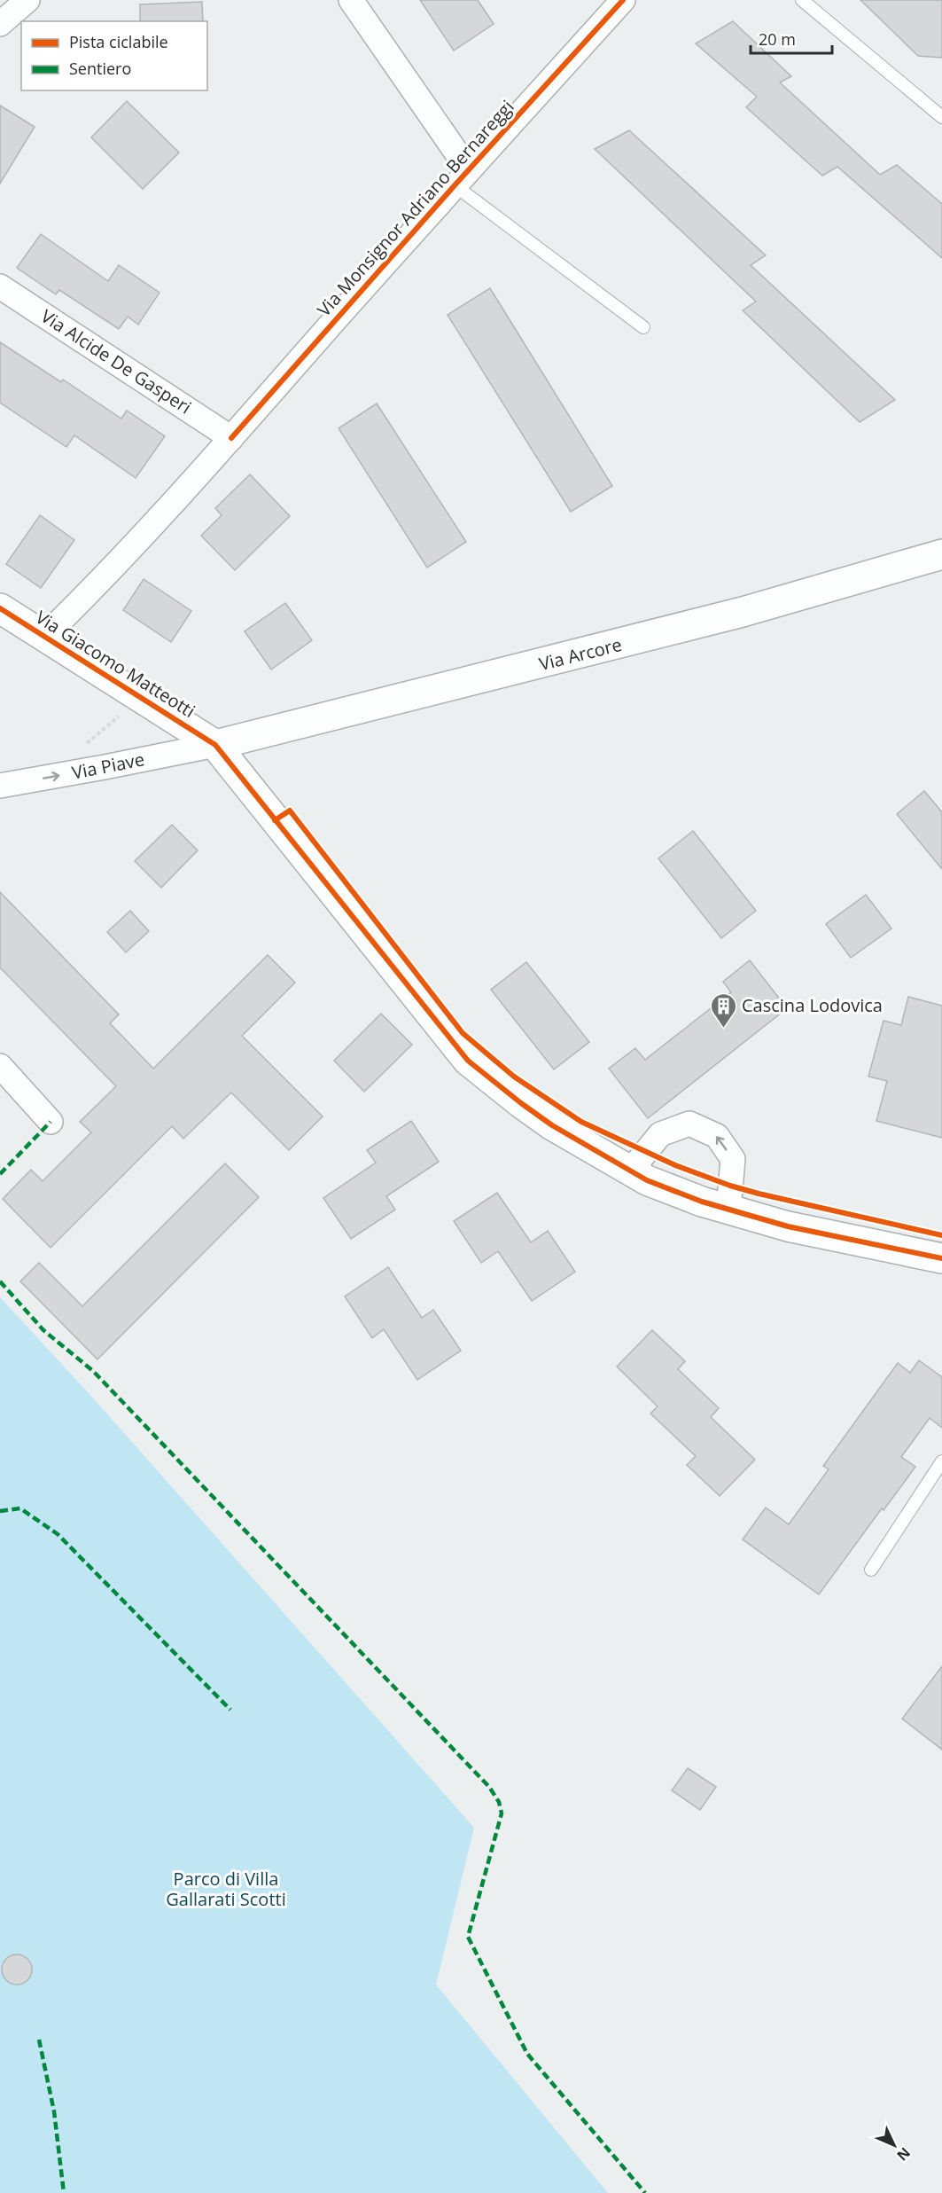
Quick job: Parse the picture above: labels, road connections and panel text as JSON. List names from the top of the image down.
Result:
{
  "streets": {
    "street": [
      "Via Monsignor Adriano Bernareggi",
      "Via Alcide De Gasperi",
      "Via Arcore",
      "Via Giacomo Matteotti",
      "Via Piave"
    ]
  },
  "crossings": [
    ["Via Monsignor Adriano Bernareggi", "Via Alcide De Gasperi"],
    ["Via Monsignor Adriano Bernareggi", "Via Giacomo Matteotti"],
    ["Via Arcore", "Via Giacomo Matteotti"],
    ["Via Arcore", "Via Piave"],
    ["Via Giacomo Matteotti", "Via Piave"]
  ],
  "one_way": ["Via Piave"],
  "parks": ["Parco di Villa Gallarati Scotti"],
  "places": {
    "building": ["Cascina Lodovica"]
  },
  "legend": ["Pista ciclabile", "Sentiero"],
  "scale_bar": "20 m",
  "north": "bottom right"
}
